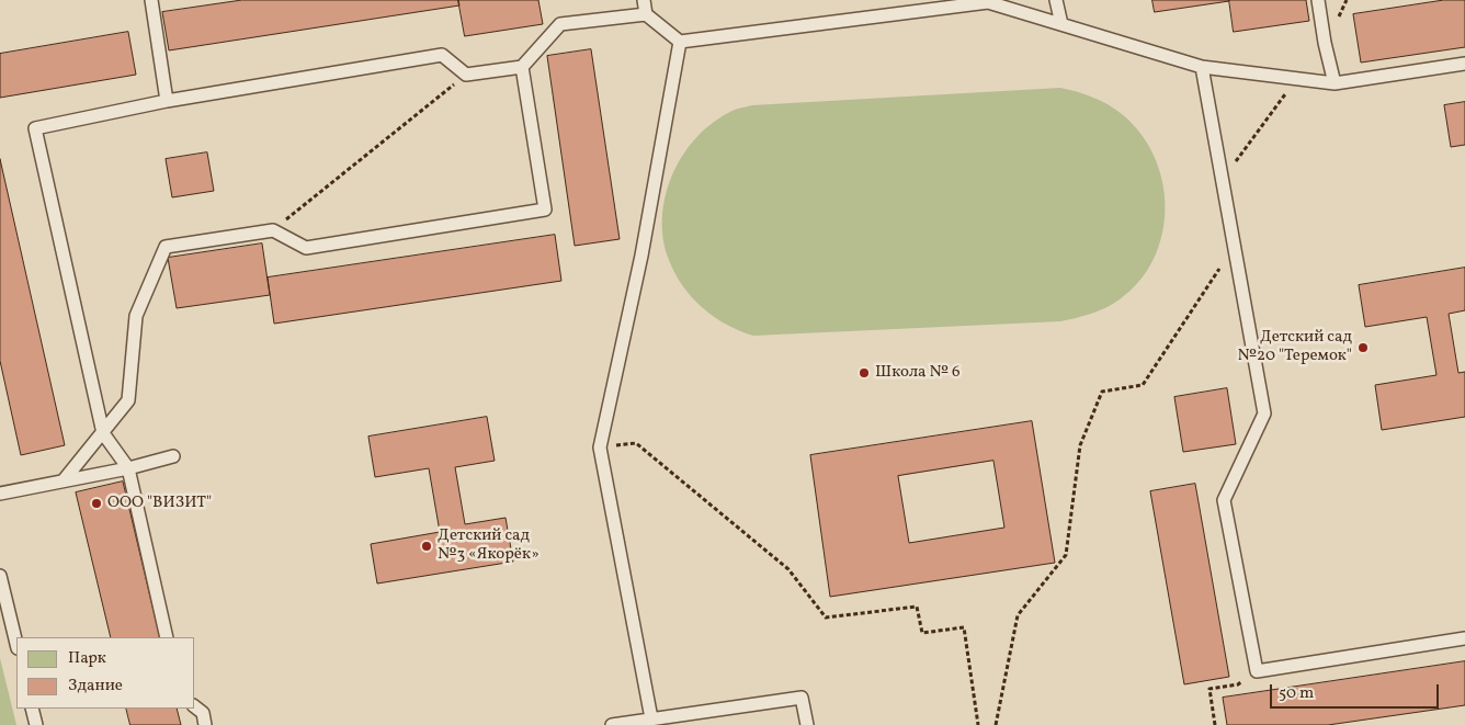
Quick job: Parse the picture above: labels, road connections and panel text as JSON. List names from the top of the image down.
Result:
{
  "places": [
    "Детский сад №20 \"Теремок\"",
    "Школа № 6",
    "ООО \"ВИЗИТ\"",
    "Детский сад №3 «Якорёк»"
  ],
  "legend": ["Парк", "Здание"],
  "scale_bar": "50 m"
}
